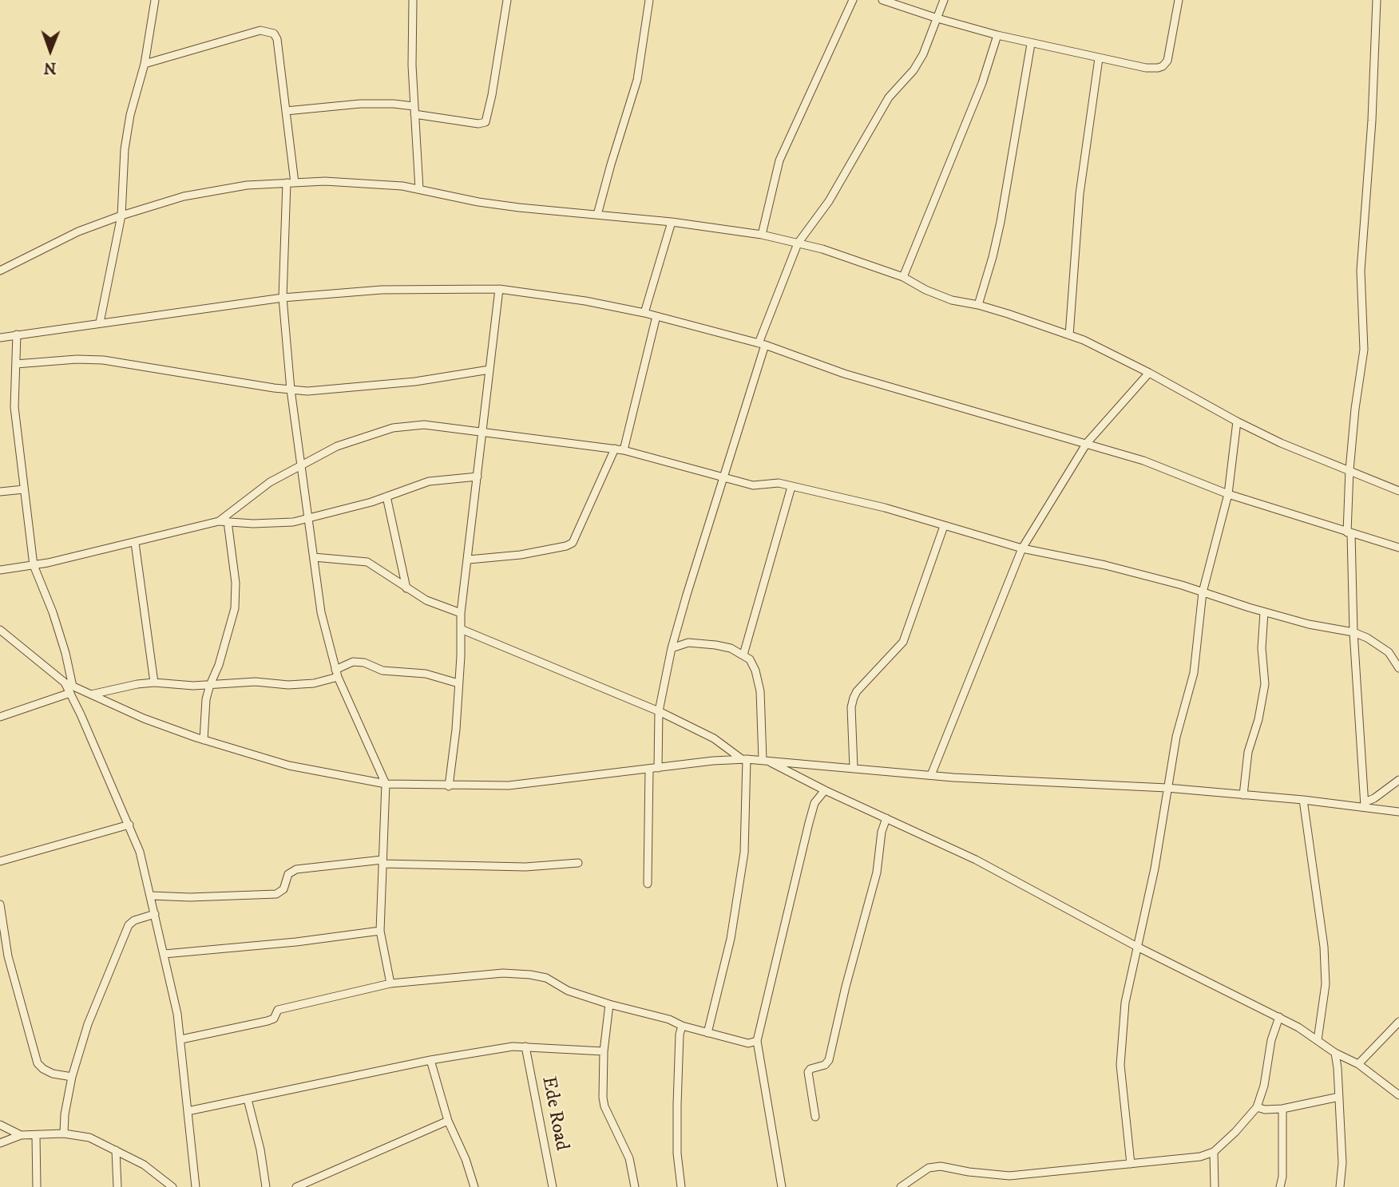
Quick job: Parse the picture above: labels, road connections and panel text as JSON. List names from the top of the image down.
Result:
{
  "streets": {
    "street": ["Ede Road"]
  },
  "north": "bottom"
}
